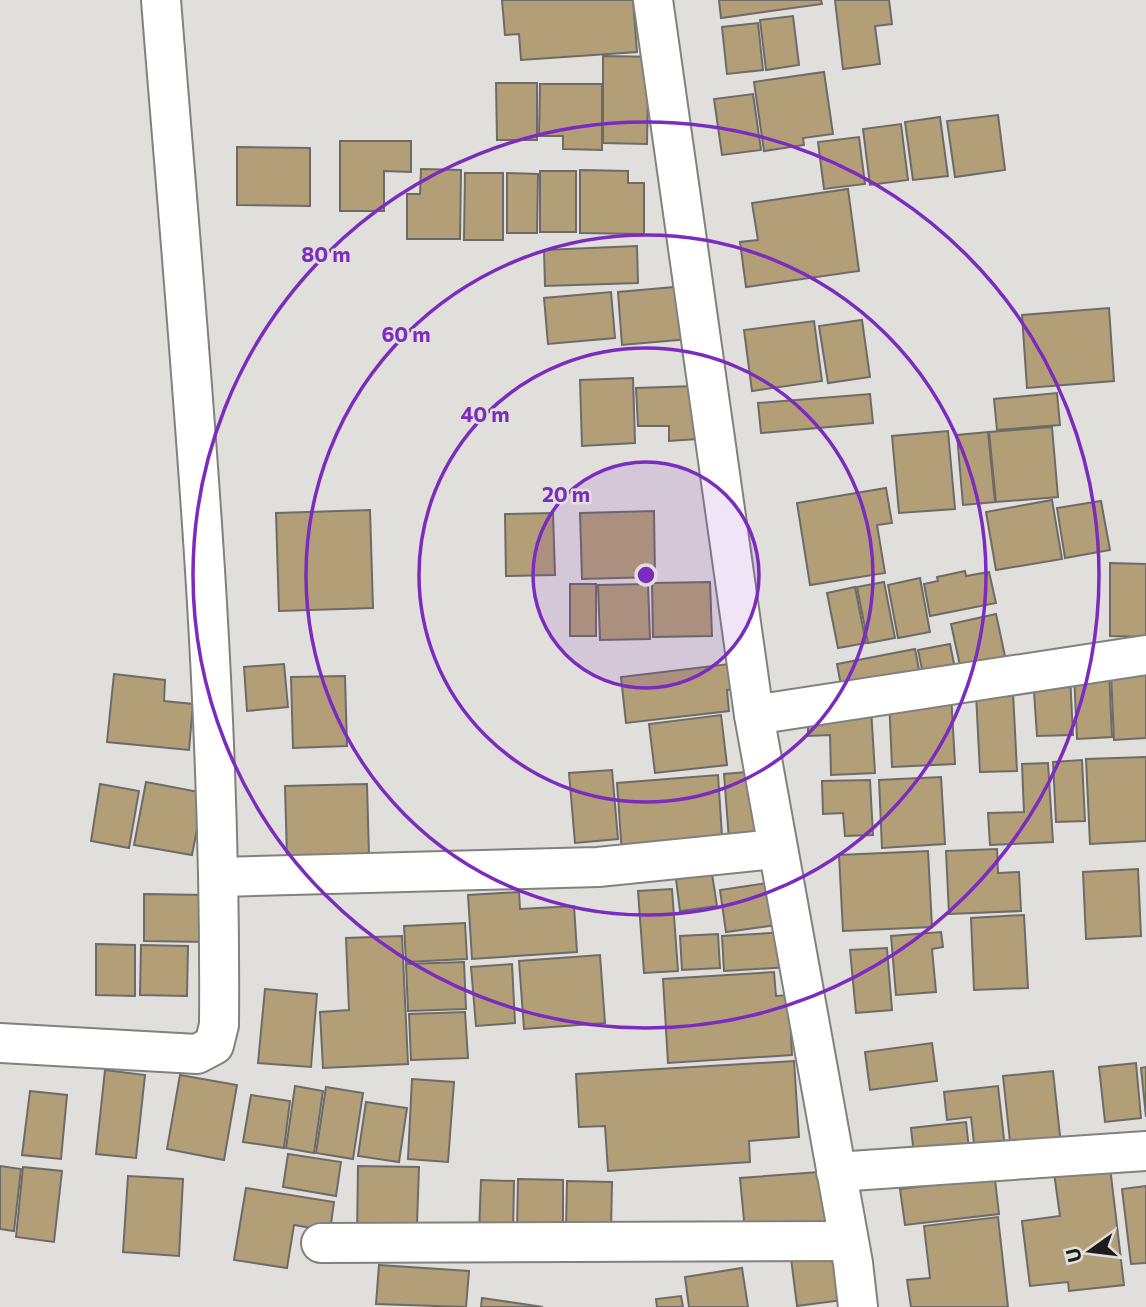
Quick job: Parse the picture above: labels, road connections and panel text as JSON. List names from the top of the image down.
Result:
{
  "north": "left",
  "rings": [
    "80 m",
    "60 m",
    "40 m",
    "20 m"
  ]
}
